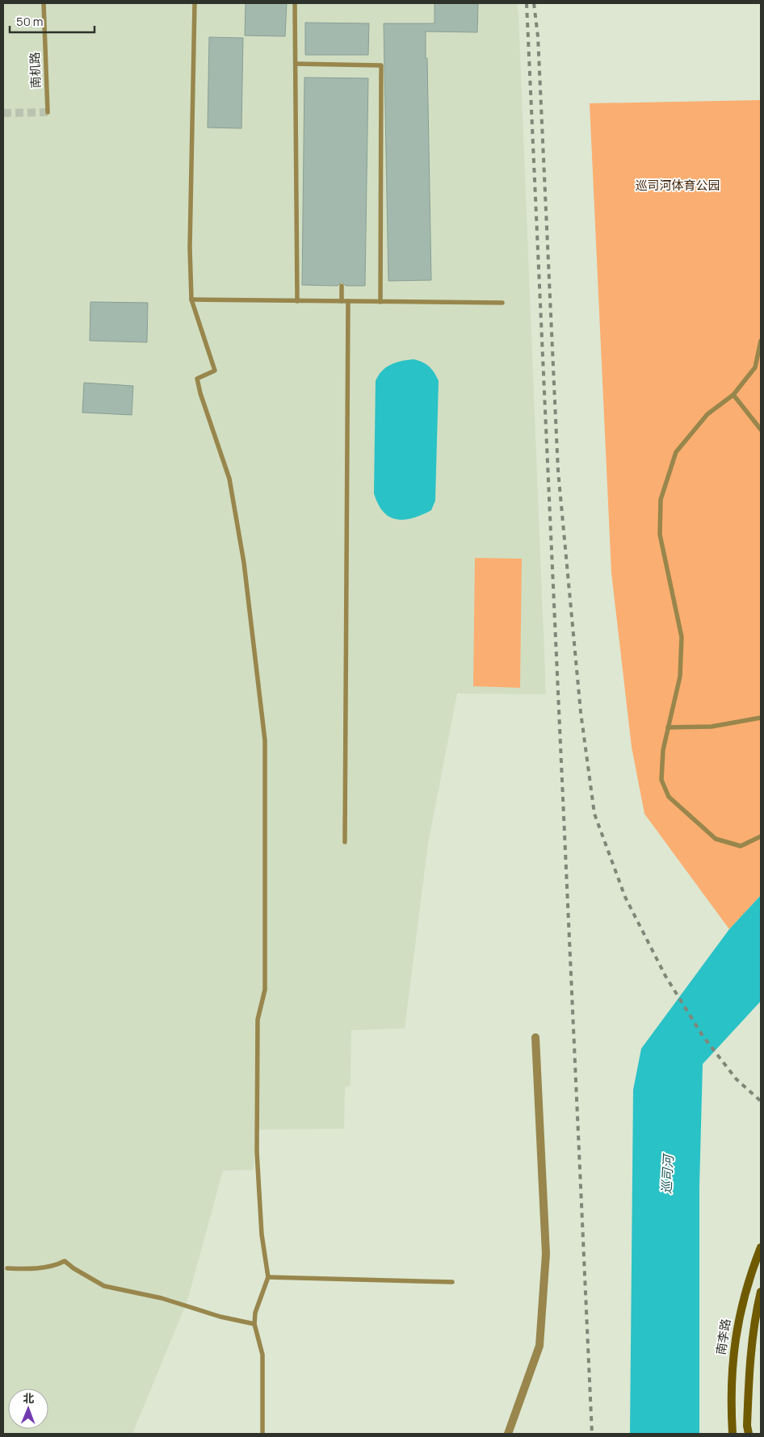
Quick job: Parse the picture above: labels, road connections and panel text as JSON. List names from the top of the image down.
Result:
{
  "streets": {
    "main road": ["南李路"],
    "lane": ["南机路"]
  },
  "water": ["巡司河"],
  "parks": ["巡司河体育公园"],
  "scale_bar": "50 m",
  "north": "top"
}
